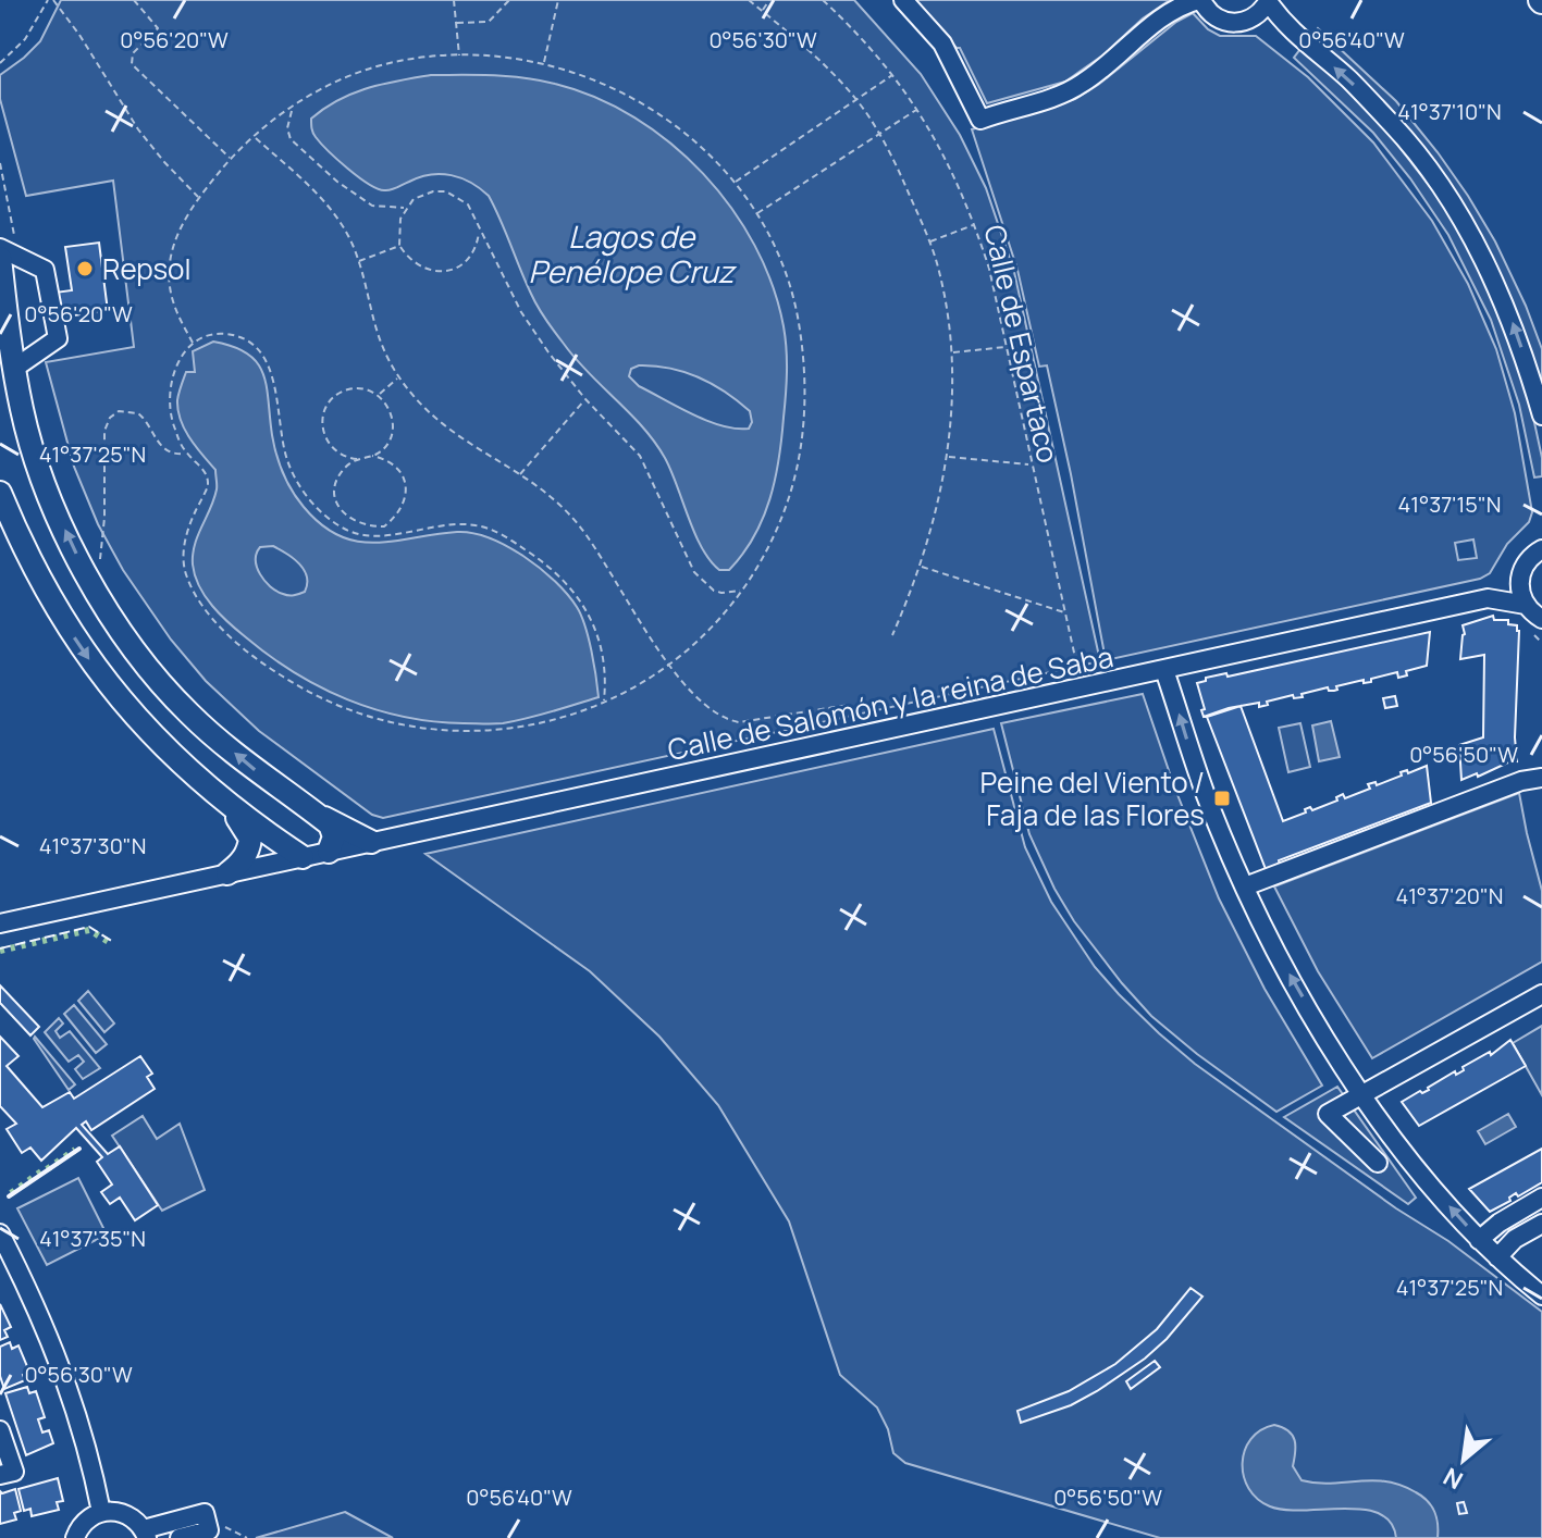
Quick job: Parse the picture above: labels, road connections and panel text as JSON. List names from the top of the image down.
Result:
{
  "streets": {
    "street": ["Calle de Salomón y la reina de Saba"],
    "path": ["Calle de Espartaco"]
  },
  "crossings": [
    ["Calle de Espartaco", "Calle de Salomón y la reina de Saba"]
  ],
  "water": ["Lagos de Penélope Cruz"],
  "places": {
    "other": ["Repsol"],
    "transit": ["Peine del Viento / Faja de las Flores"]
  },
  "north": "bottom left",
  "coordinates": [
    "0°56'20\"W",
    "0°56'30\"W",
    "0°56'40\"W",
    "41°37'10\"N",
    "41°37'25\"N",
    "41°37'15\"N",
    "0°56'50\"W",
    "41°37'30\"N",
    "41°37'20\"N",
    "41°37'35\"N"
  ]
}
